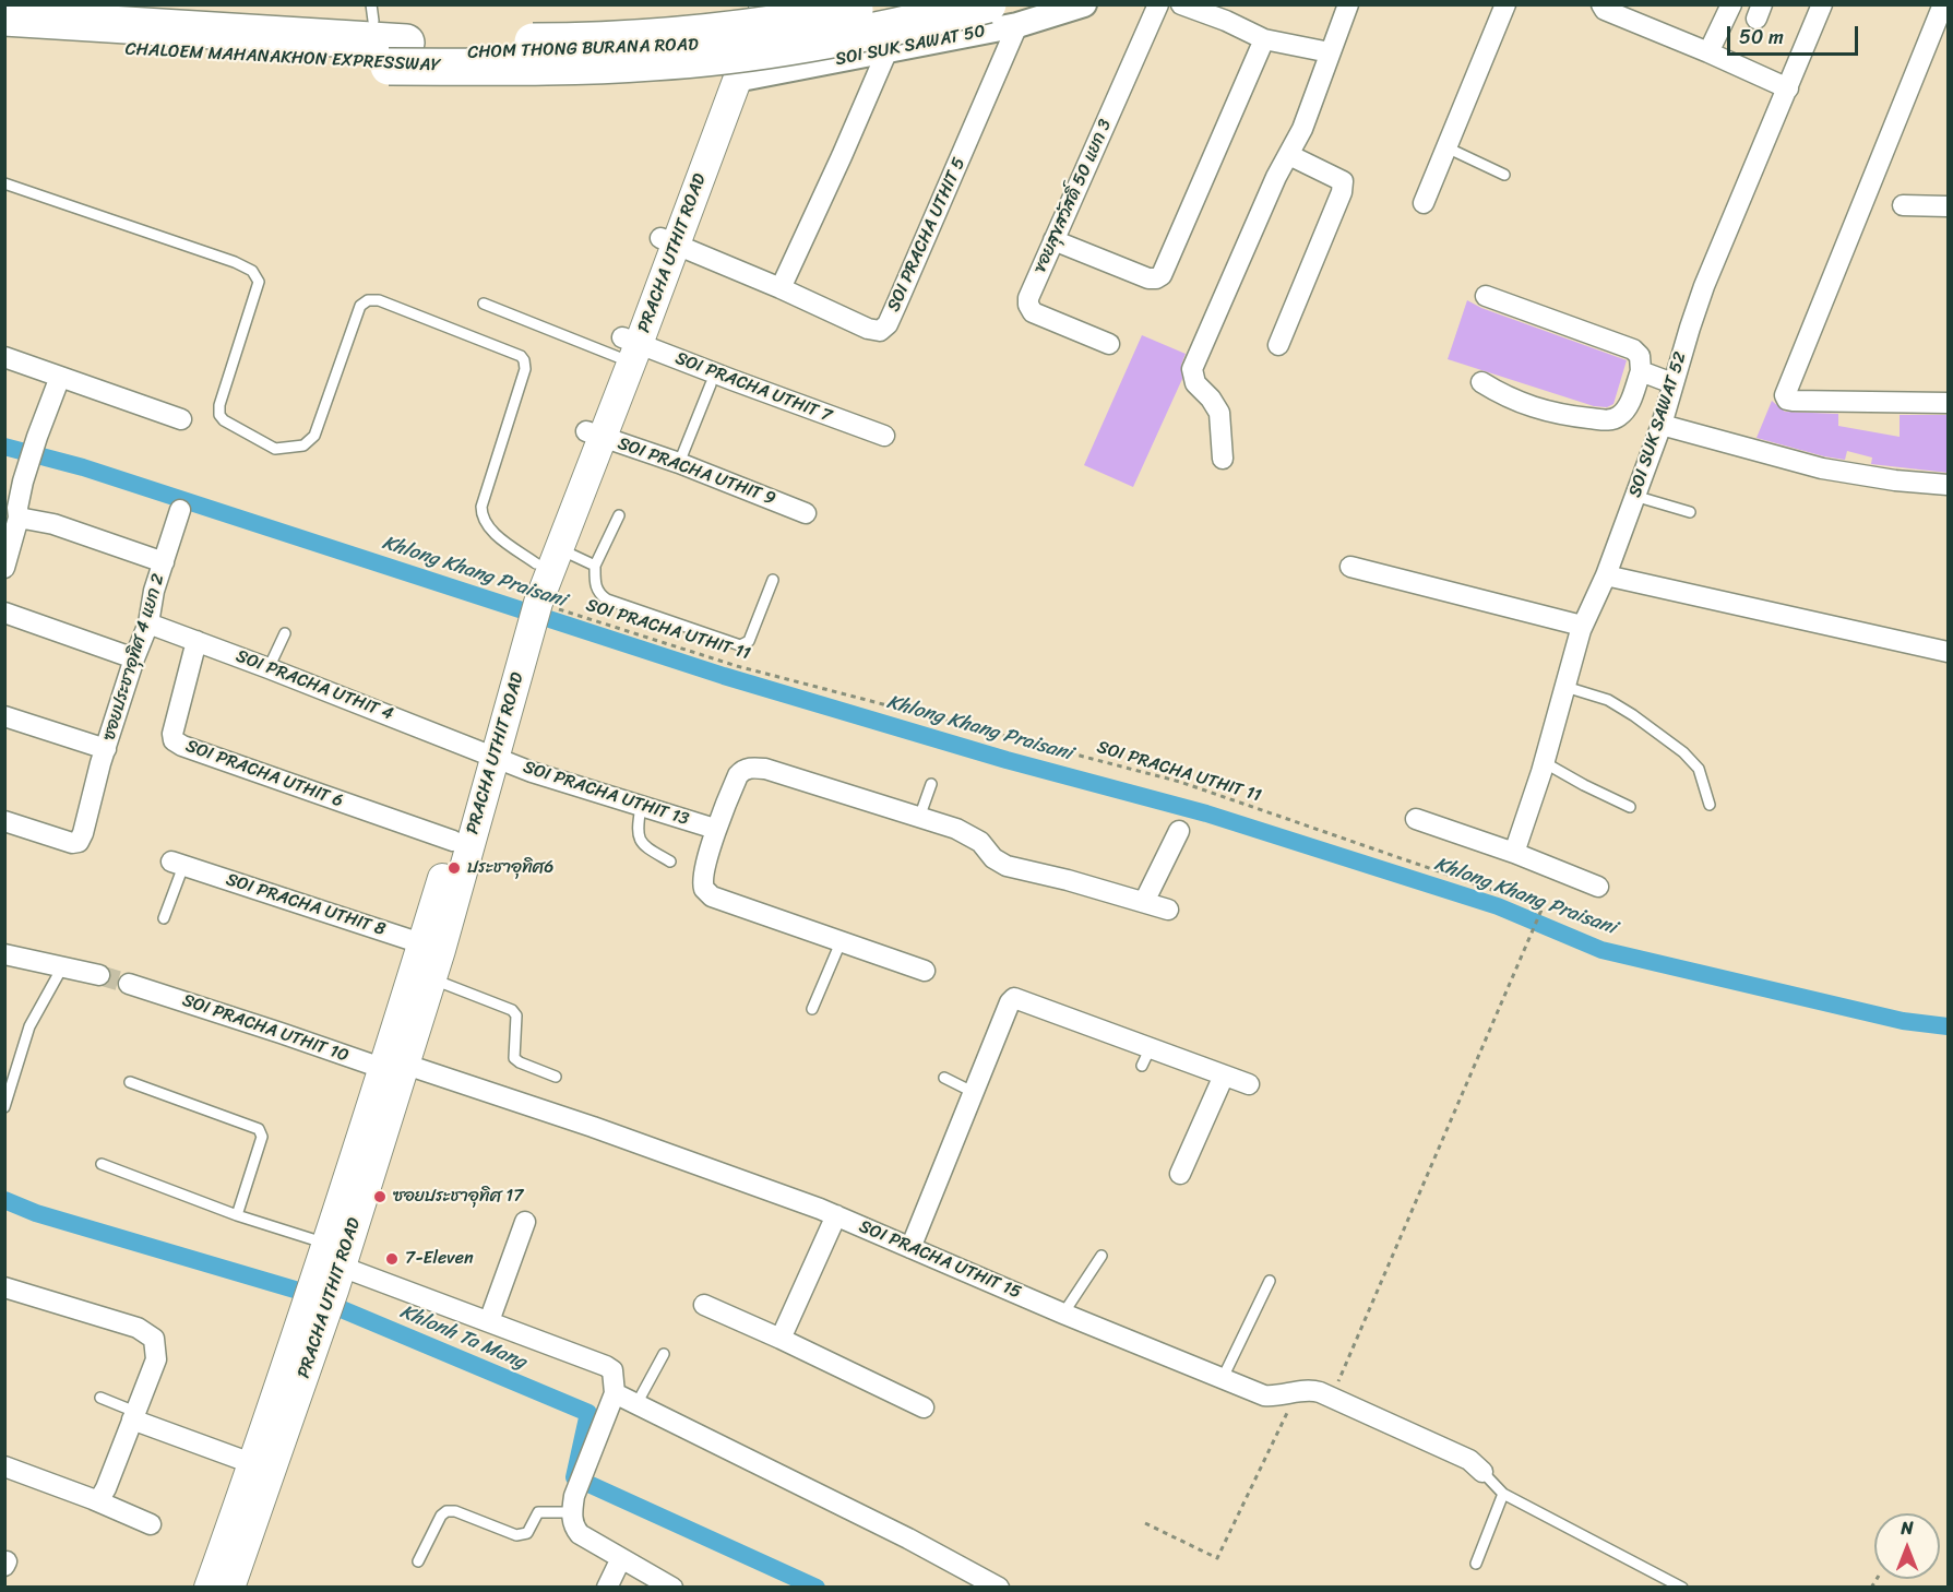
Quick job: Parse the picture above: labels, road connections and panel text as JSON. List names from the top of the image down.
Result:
{
  "streets": {
    "highway": ["CHALOEM MAHANAKHON EXPRESSWAY"],
    "main road": ["PRACHA UTHIT ROAD"],
    "street": [
      "SOI SUK SAWAT 50",
      "CHOM THONG BURANA ROAD",
      "ฃอยสุขสวัสดิ์ 50 แยก 3",
      "SOI PRACHA UTHIT 5",
      "SOI PRACHA UTHIT 7",
      "SOI SUK SAWAT 52",
      "SOI PRACHA UTHIT 9",
      "ซอยประชาอุทิศ 4 แยก 2",
      "SOI PRACHA UTHIT 4",
      "SOI PRACHA UTHIT 6",
      "SOI PRACHA UTHIT 13",
      "SOI PRACHA UTHIT 8",
      "SOI PRACHA UTHIT 10",
      "SOI PRACHA UTHIT 15"
    ],
    "path": ["SOI PRACHA UTHIT 11"]
  },
  "crossings": [
    ["SOI SUK SAWAT 50", "SOI PRACHA UTHIT 5"],
    ["SOI SUK SAWAT 50", "PRACHA UTHIT ROAD"],
    ["CHOM THONG BURANA ROAD", "PRACHA UTHIT ROAD"],
    ["SOI PRACHA UTHIT 5", "PRACHA UTHIT ROAD"],
    ["PRACHA UTHIT ROAD", "SOI PRACHA UTHIT 7"],
    ["PRACHA UTHIT ROAD", "SOI PRACHA UTHIT 9"],
    ["PRACHA UTHIT ROAD", "SOI PRACHA UTHIT 11"],
    ["PRACHA UTHIT ROAD", "SOI PRACHA UTHIT 4"],
    ["PRACHA UTHIT ROAD", "SOI PRACHA UTHIT 6"],
    ["PRACHA UTHIT ROAD", "SOI PRACHA UTHIT 13"],
    ["PRACHA UTHIT ROAD", "SOI PRACHA UTHIT 8"],
    ["PRACHA UTHIT ROAD", "SOI PRACHA UTHIT 10"],
    ["PRACHA UTHIT ROAD", "SOI PRACHA UTHIT 15"],
    ["SOI PRACHA UTHIT 11", "SOI PRACHA UTHIT 15"],
    ["ซอยประชาอุทิศ 4 แยก 2", "SOI PRACHA UTHIT 4"],
    ["SOI PRACHA UTHIT 4", "SOI PRACHA UTHIT 6"],
    ["SOI PRACHA UTHIT 4", "SOI PRACHA UTHIT 13"],
    ["SOI PRACHA UTHIT 10", "SOI PRACHA UTHIT 15"]
  ],
  "water": ["Khlong Khang Praisani", "Khlonh Ta Mang"],
  "places": ["ประชาอุทิศ6", "ซอยประชาอุทิศ 17", "7-Eleven"],
  "scale_bar": "50 m",
  "north": "top"
}
